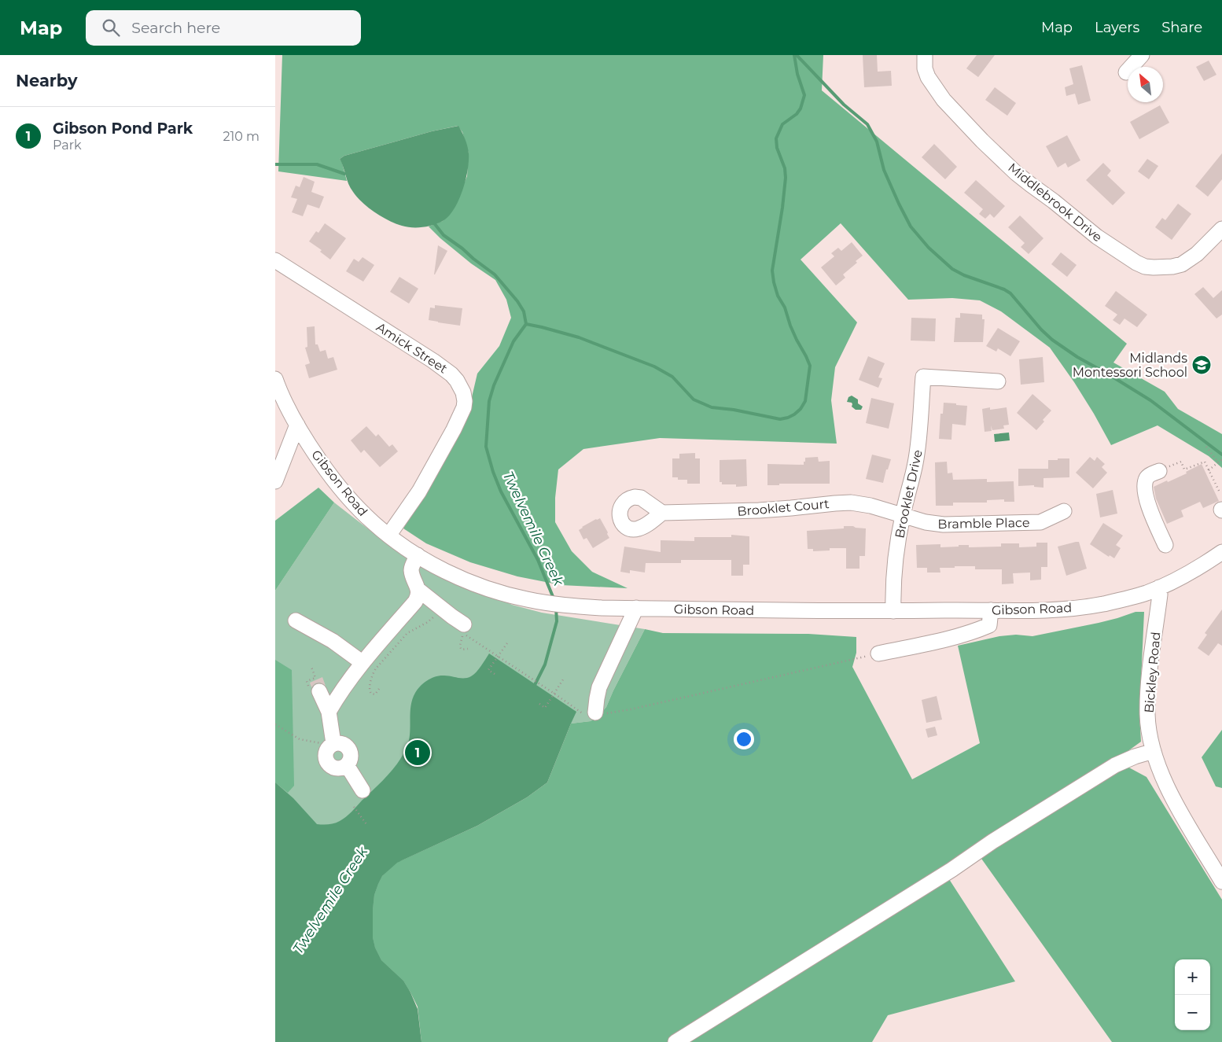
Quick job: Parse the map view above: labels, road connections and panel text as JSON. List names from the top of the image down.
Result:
{
  "streets": {
    "street": [
      "Middlebrook Drive",
      "Amick Street",
      "Gibson Road",
      "Brooklet Drive",
      "Brooklet Court",
      "Bramble Place",
      "Bickley Road"
    ]
  },
  "crossings": [
    ["Amick Street", "Gibson Road"],
    ["Gibson Road", "Brooklet Drive"],
    ["Gibson Road", "Bickley Road"],
    ["Brooklet Drive", "Brooklet Court"],
    ["Brooklet Drive", "Bramble Place"],
    ["Brooklet Court", "Bramble Place"]
  ],
  "water": ["Twelvemile Creek"],
  "places": {
    "school or university": ["Midlands Montessori School"]
  },
  "north": "top left",
  "page": {
    "header": "Map",
    "search": "Search here",
    "nav": ["Map", "Layers", "Share"],
    "heading": "Nearby",
    "list": [
      {
        "mark": "1",
        "name": "Gibson Pond Park",
        "note": "Park",
        "value": "210 m"
      }
    ],
    "pins": "1",
    "map_buttons": ["+", "−"]
  }
}
